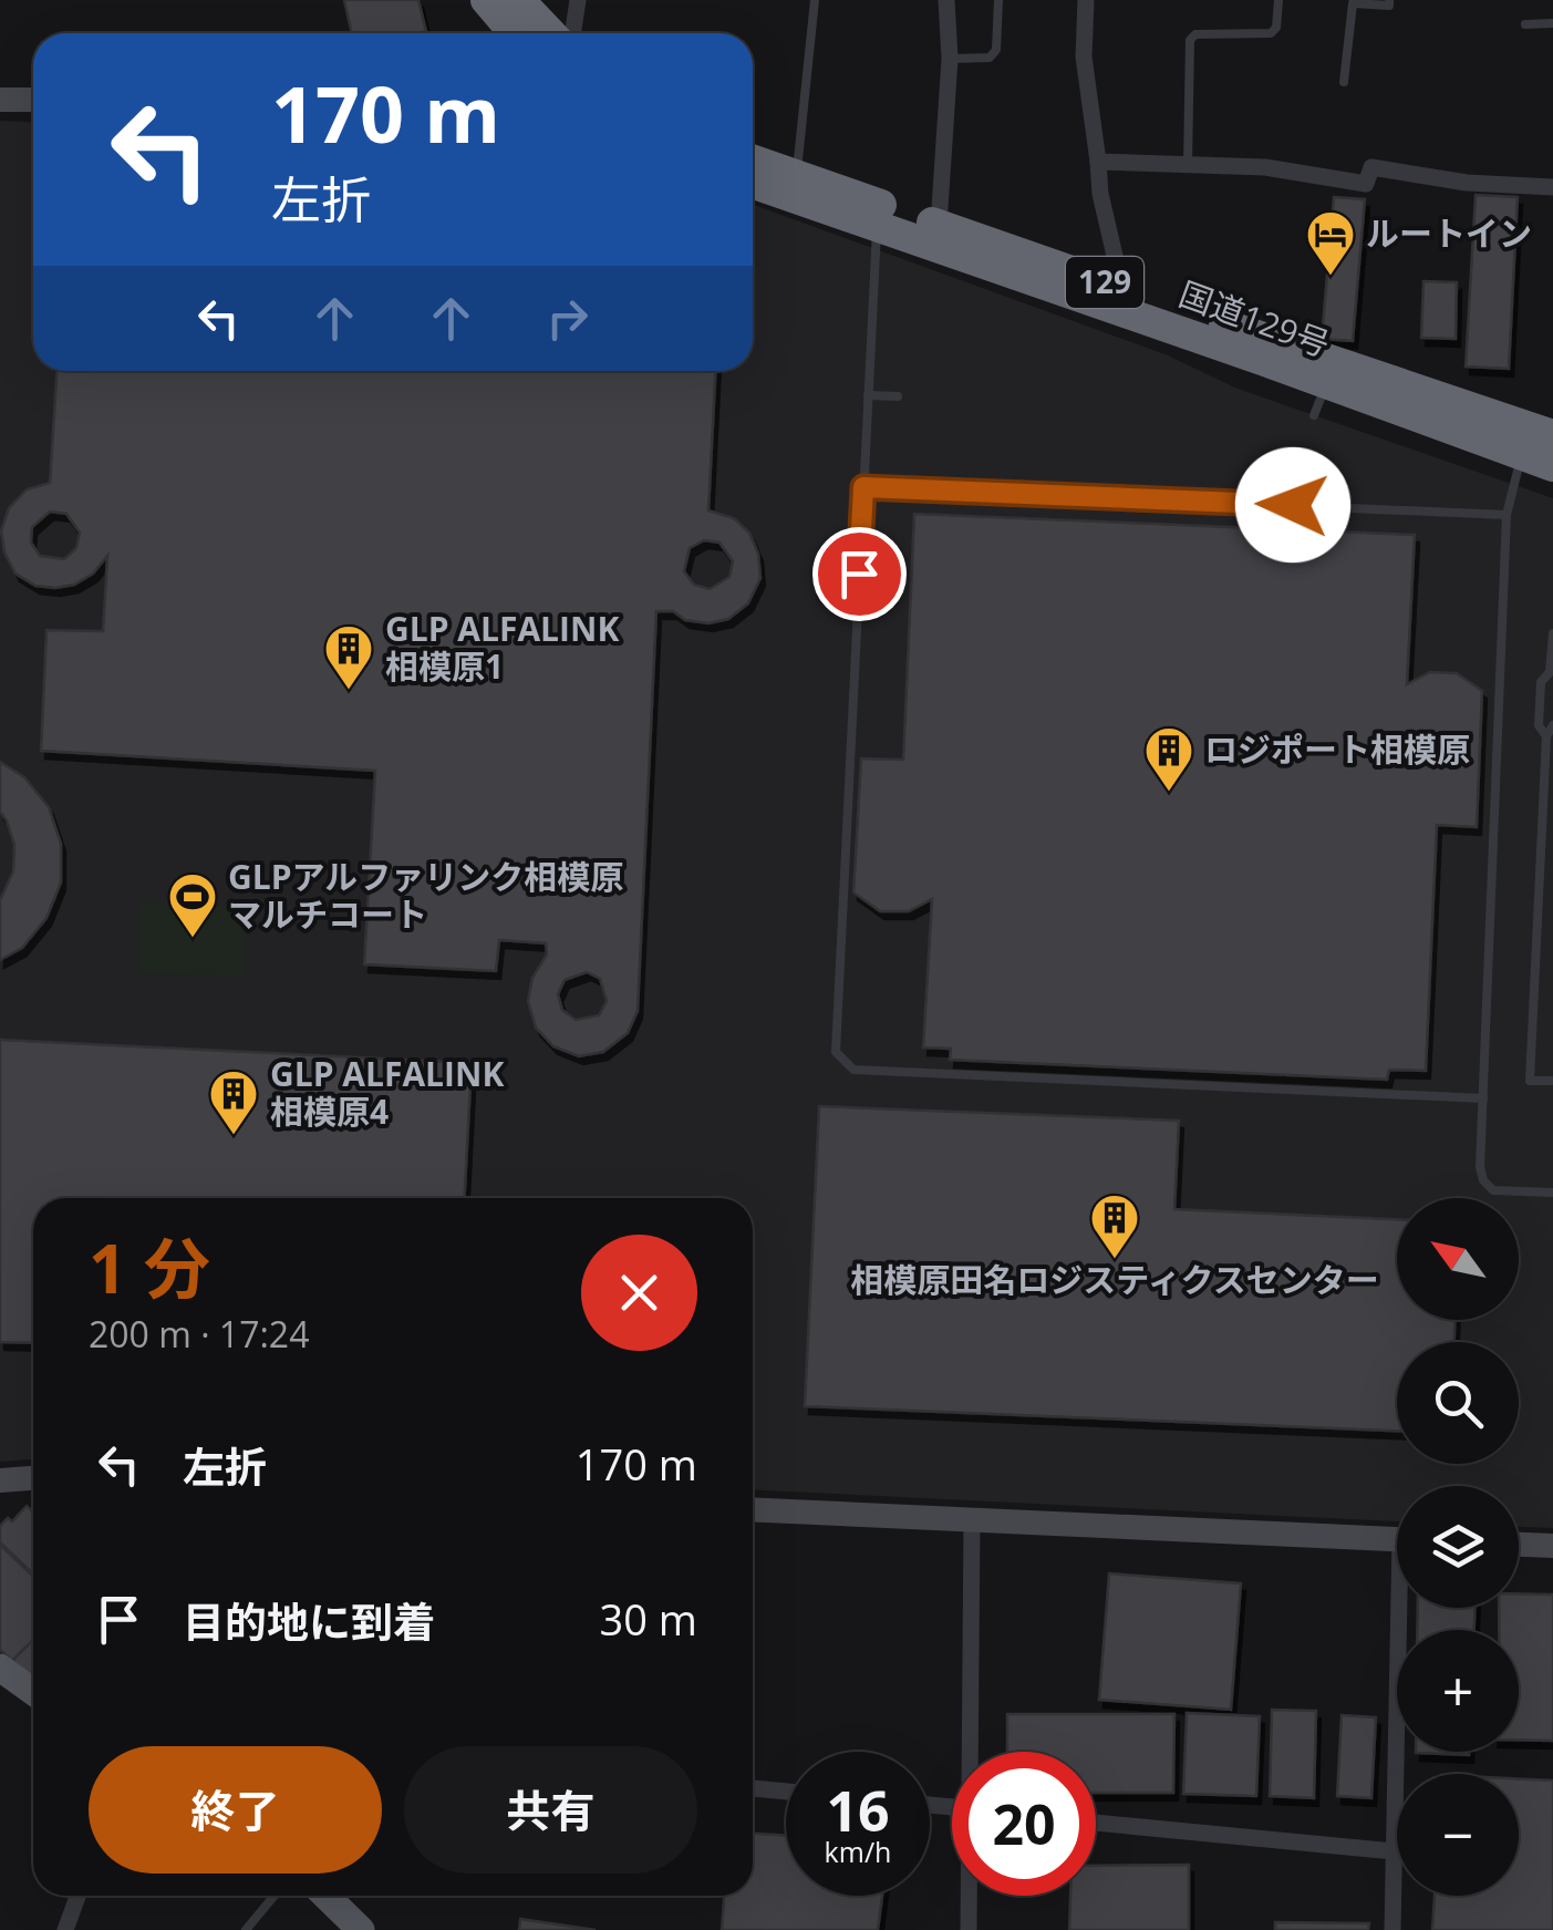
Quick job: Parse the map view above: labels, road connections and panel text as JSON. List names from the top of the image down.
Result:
{
  "streets": {
    "highway": ["129", "国道129号"]
  },
  "places": {
    "hotel": ["ルートイン"],
    "building": [
      "GLP ALFALINK 相模原1",
      "ロジポート相模原",
      "GLP ALFALINK 相模原4",
      "相模原田名ロジスティクスセンター"
    ],
    "sports": ["GLPアルファリンク相模原 マルチコート"]
  },
  "north": "top left",
  "page": {
    "turn": ["170 m", "左折"],
    "map_buttons": ["+", "−"],
    "heading": ["1 分", "200 m · 17:24"],
    "list": [
      {
        "name": "左折",
        "value": "170 m"
      },
      {
        "name": "目的地に到着",
        "value": "30 m"
      }
    ],
    "buttons": ["終了", "共有"],
    "speed": "16 km/h",
    "limit": "20"
  }
}
